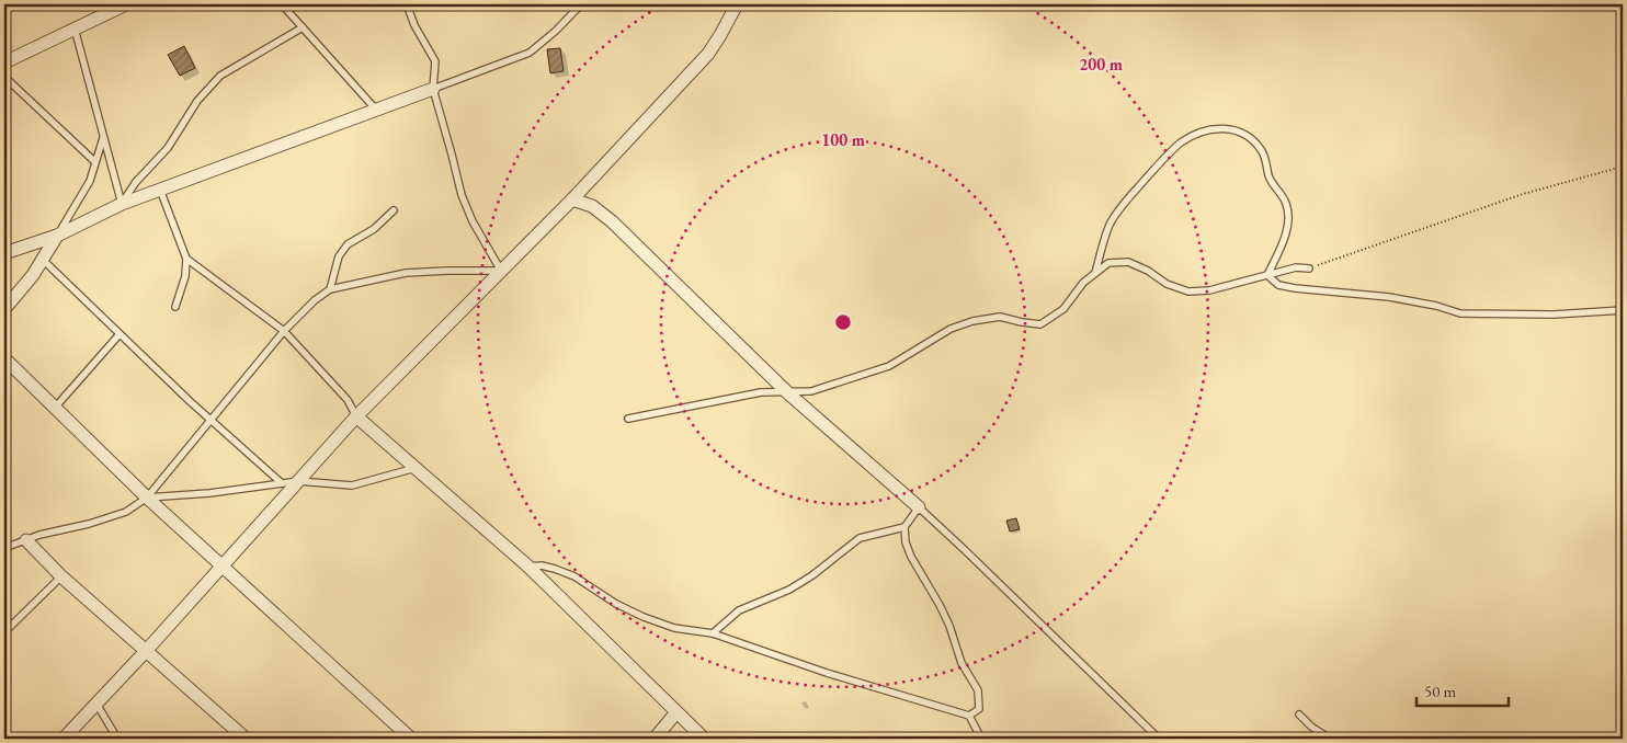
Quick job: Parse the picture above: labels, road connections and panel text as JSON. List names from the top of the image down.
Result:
{
  "scale_bar": "50 m",
  "rings": ["200 m", "100 m"]
}
